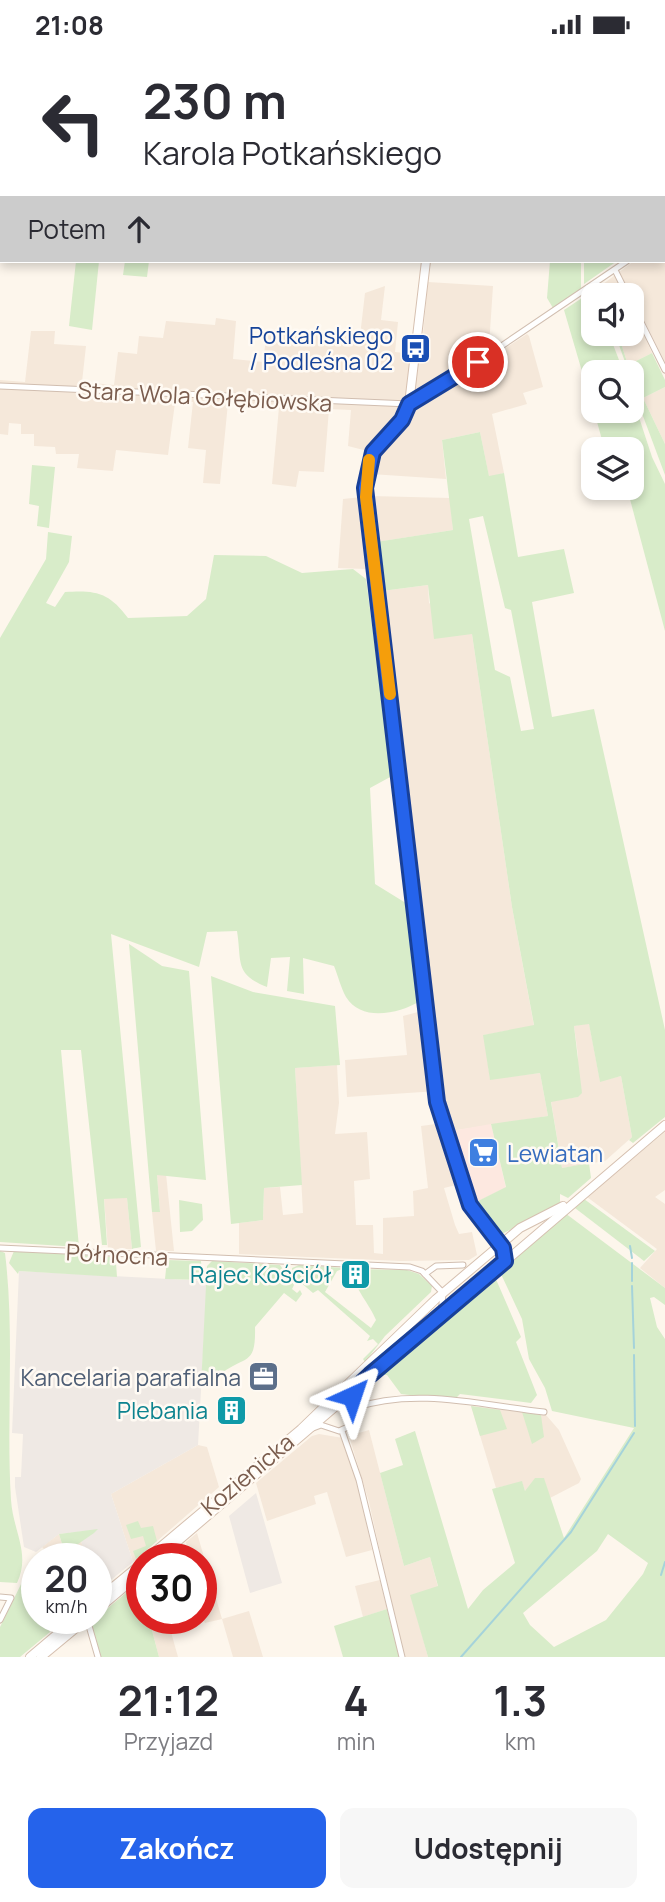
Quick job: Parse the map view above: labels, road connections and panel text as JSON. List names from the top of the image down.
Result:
{
  "streets": {
    "main road": ["Kozienicka"],
    "street": ["Stara Wola Gołębiowska", "Północna"]
  },
  "places": {
    "bus stop": ["Potkańskiego / Podleśna 02"],
    "supermarket": ["Lewiatan"],
    "building": ["Rajec Kościół", "Plebania"],
    "office": ["Kancelaria parafialna"]
  },
  "page": {
    "status": "21:08",
    "turn": ["230 m", "Karola Potkańskiego"],
    "then": "Potem",
    "speed": "20 km/h",
    "limit": "30",
    "eta": [
      "21:12",
      "Przyjazd",
      "4",
      "min",
      "1.3",
      "km"
    ],
    "buttons": ["Zakończ", "Udostępnij"]
  }
}
